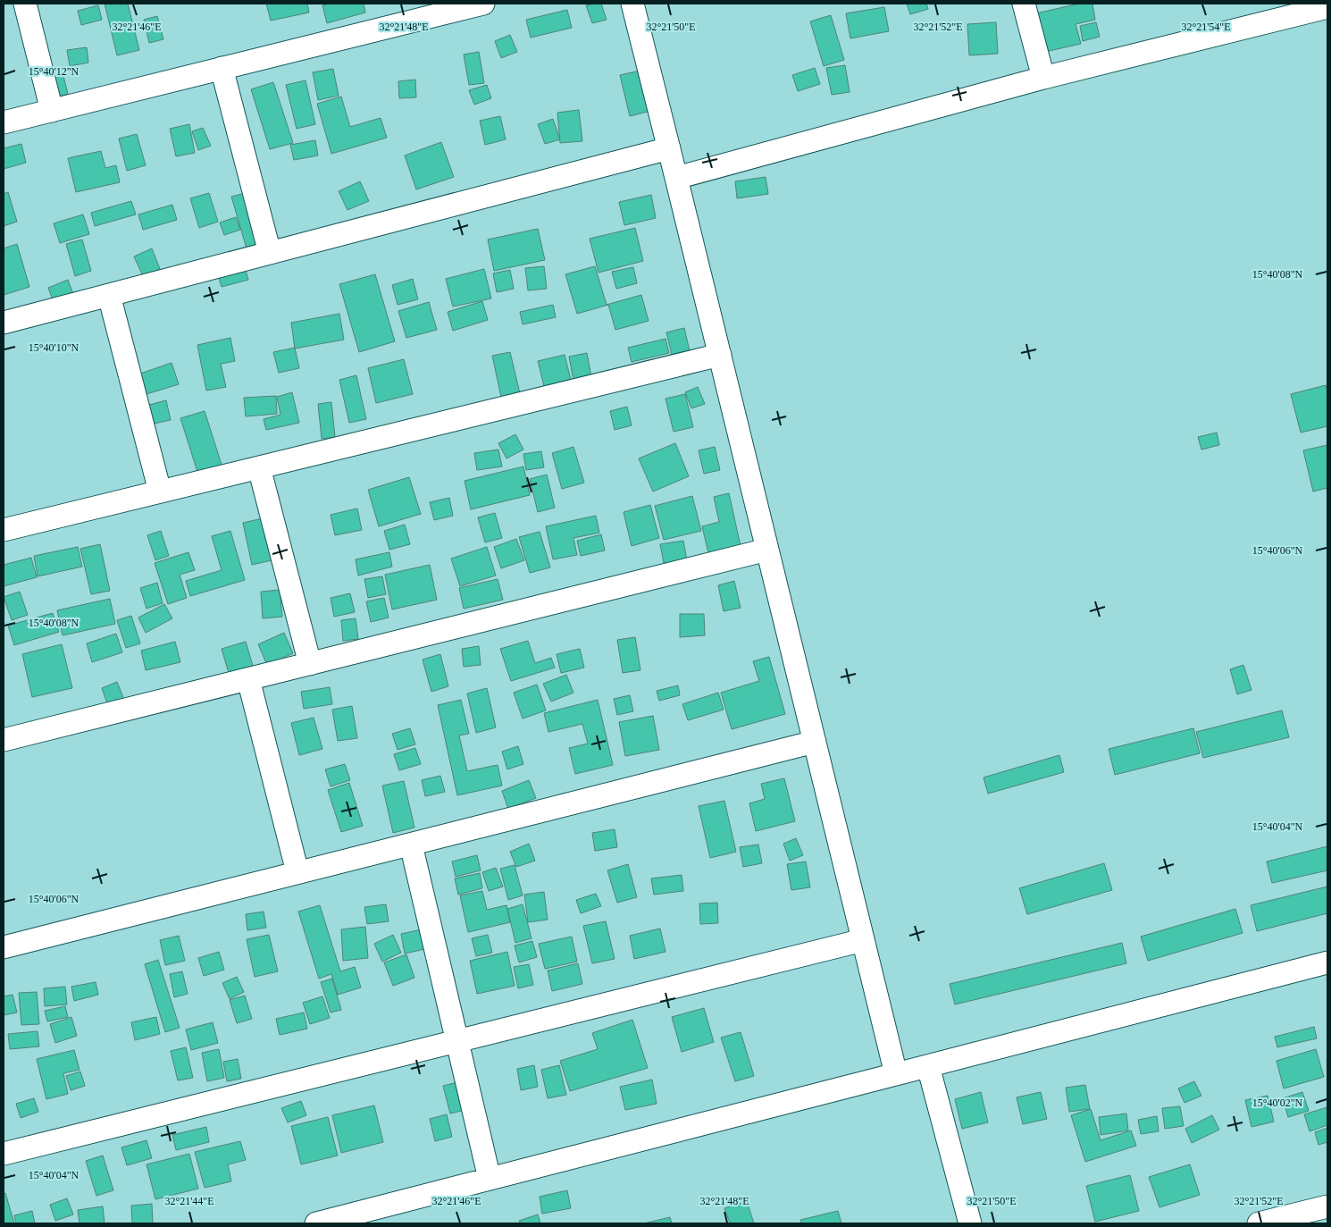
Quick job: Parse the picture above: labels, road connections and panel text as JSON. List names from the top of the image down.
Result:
{
  "coordinates": [
    "32°21'46\"E",
    "32°21'48\"E",
    "32°21'50\"E",
    "32°21'52\"E",
    "32°21'54\"E",
    "15°40'12\"N",
    "15°40'08\"N",
    "15°40'10\"N",
    "15°40'06\"N",
    "15°40'04\"N",
    "15°40'02\"N",
    "32°21'44\"E"
  ]
}
